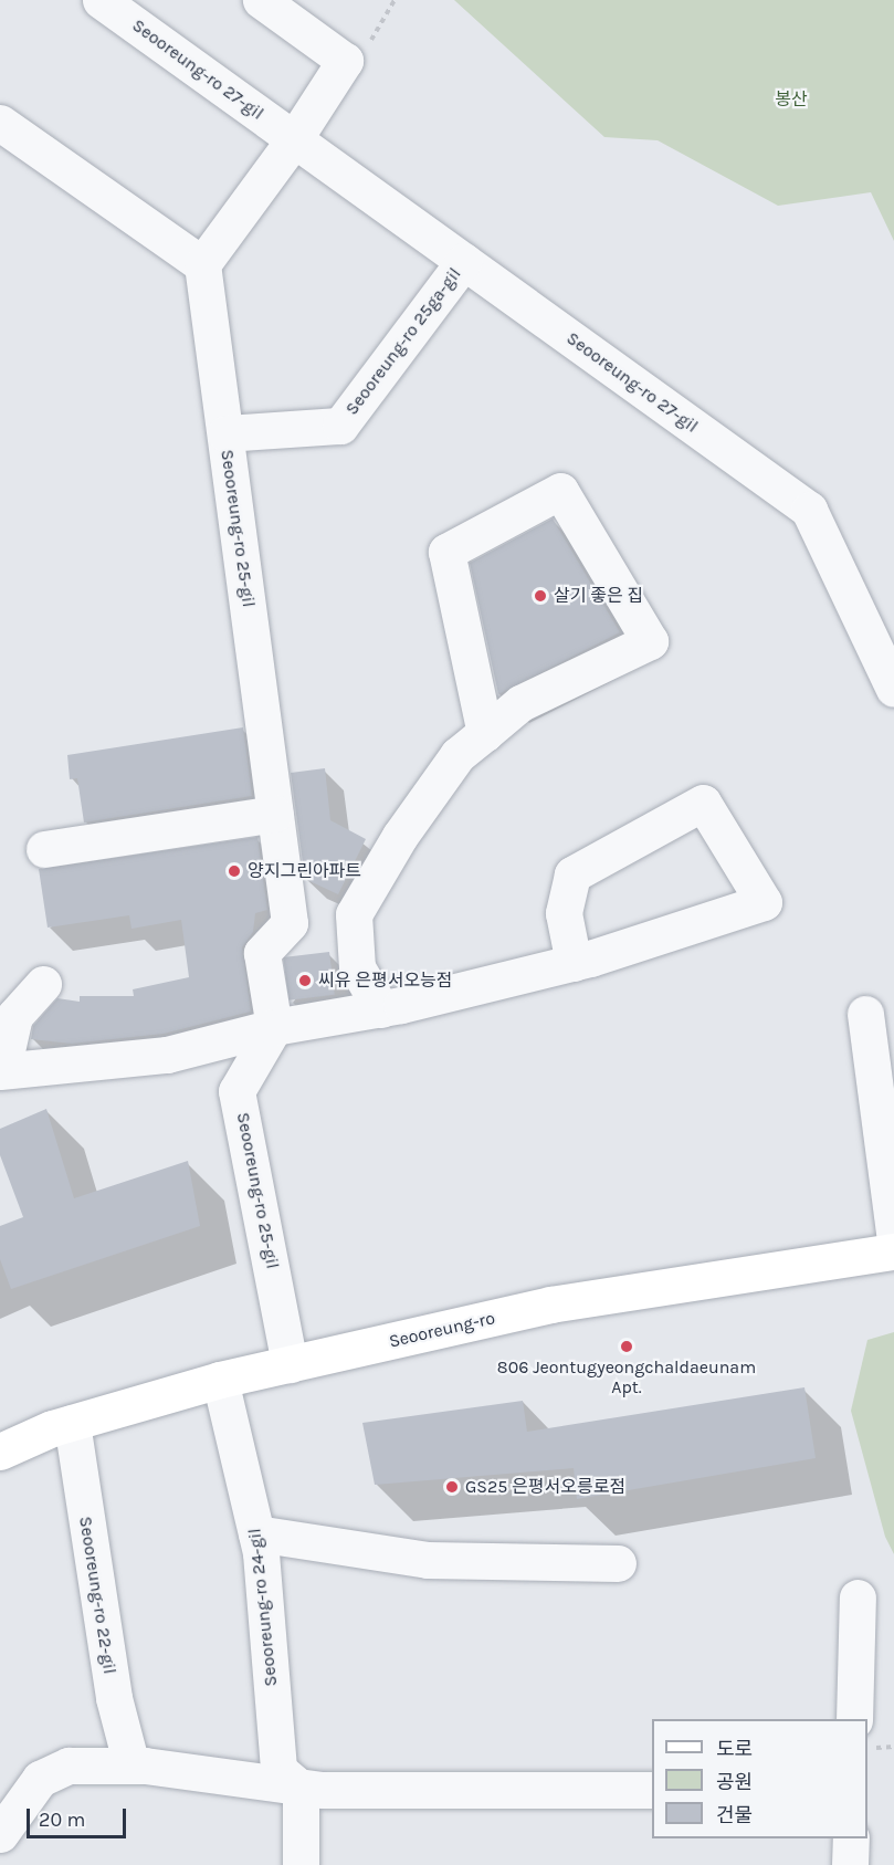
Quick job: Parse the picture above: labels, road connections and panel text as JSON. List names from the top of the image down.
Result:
{
  "streets": {
    "main road": ["Seooreung-ro"],
    "street": [
      "Seooreung-ro 27-gil",
      "Seooreung-ro 25ga-gil",
      "Seooreung-ro 25-gil",
      "Seooreung-ro 22-gil",
      "Seooreung-ro 24-gil"
    ]
  },
  "crossings": [
    ["Seooreung-ro 27-gil", "Seooreung-ro 25ga-gil"],
    ["Seooreung-ro 25ga-gil", "Seooreung-ro 25-gil"],
    ["Seooreung-ro 25-gil", "Seooreung-ro"],
    ["Seooreung-ro", "Seooreung-ro 22-gil"],
    ["Seooreung-ro", "Seooreung-ro 24-gil"]
  ],
  "parks": ["봉산"],
  "places": [
    "살기 좋은 집",
    "양지그린아파트",
    "씨유 은평서오능점",
    "806 Jeontugyeongchaldaeunam Apt.",
    "GS25 은평서오릉로점"
  ],
  "legend": ["도로", "공원", "건물"],
  "scale_bar": "20 m"
}
